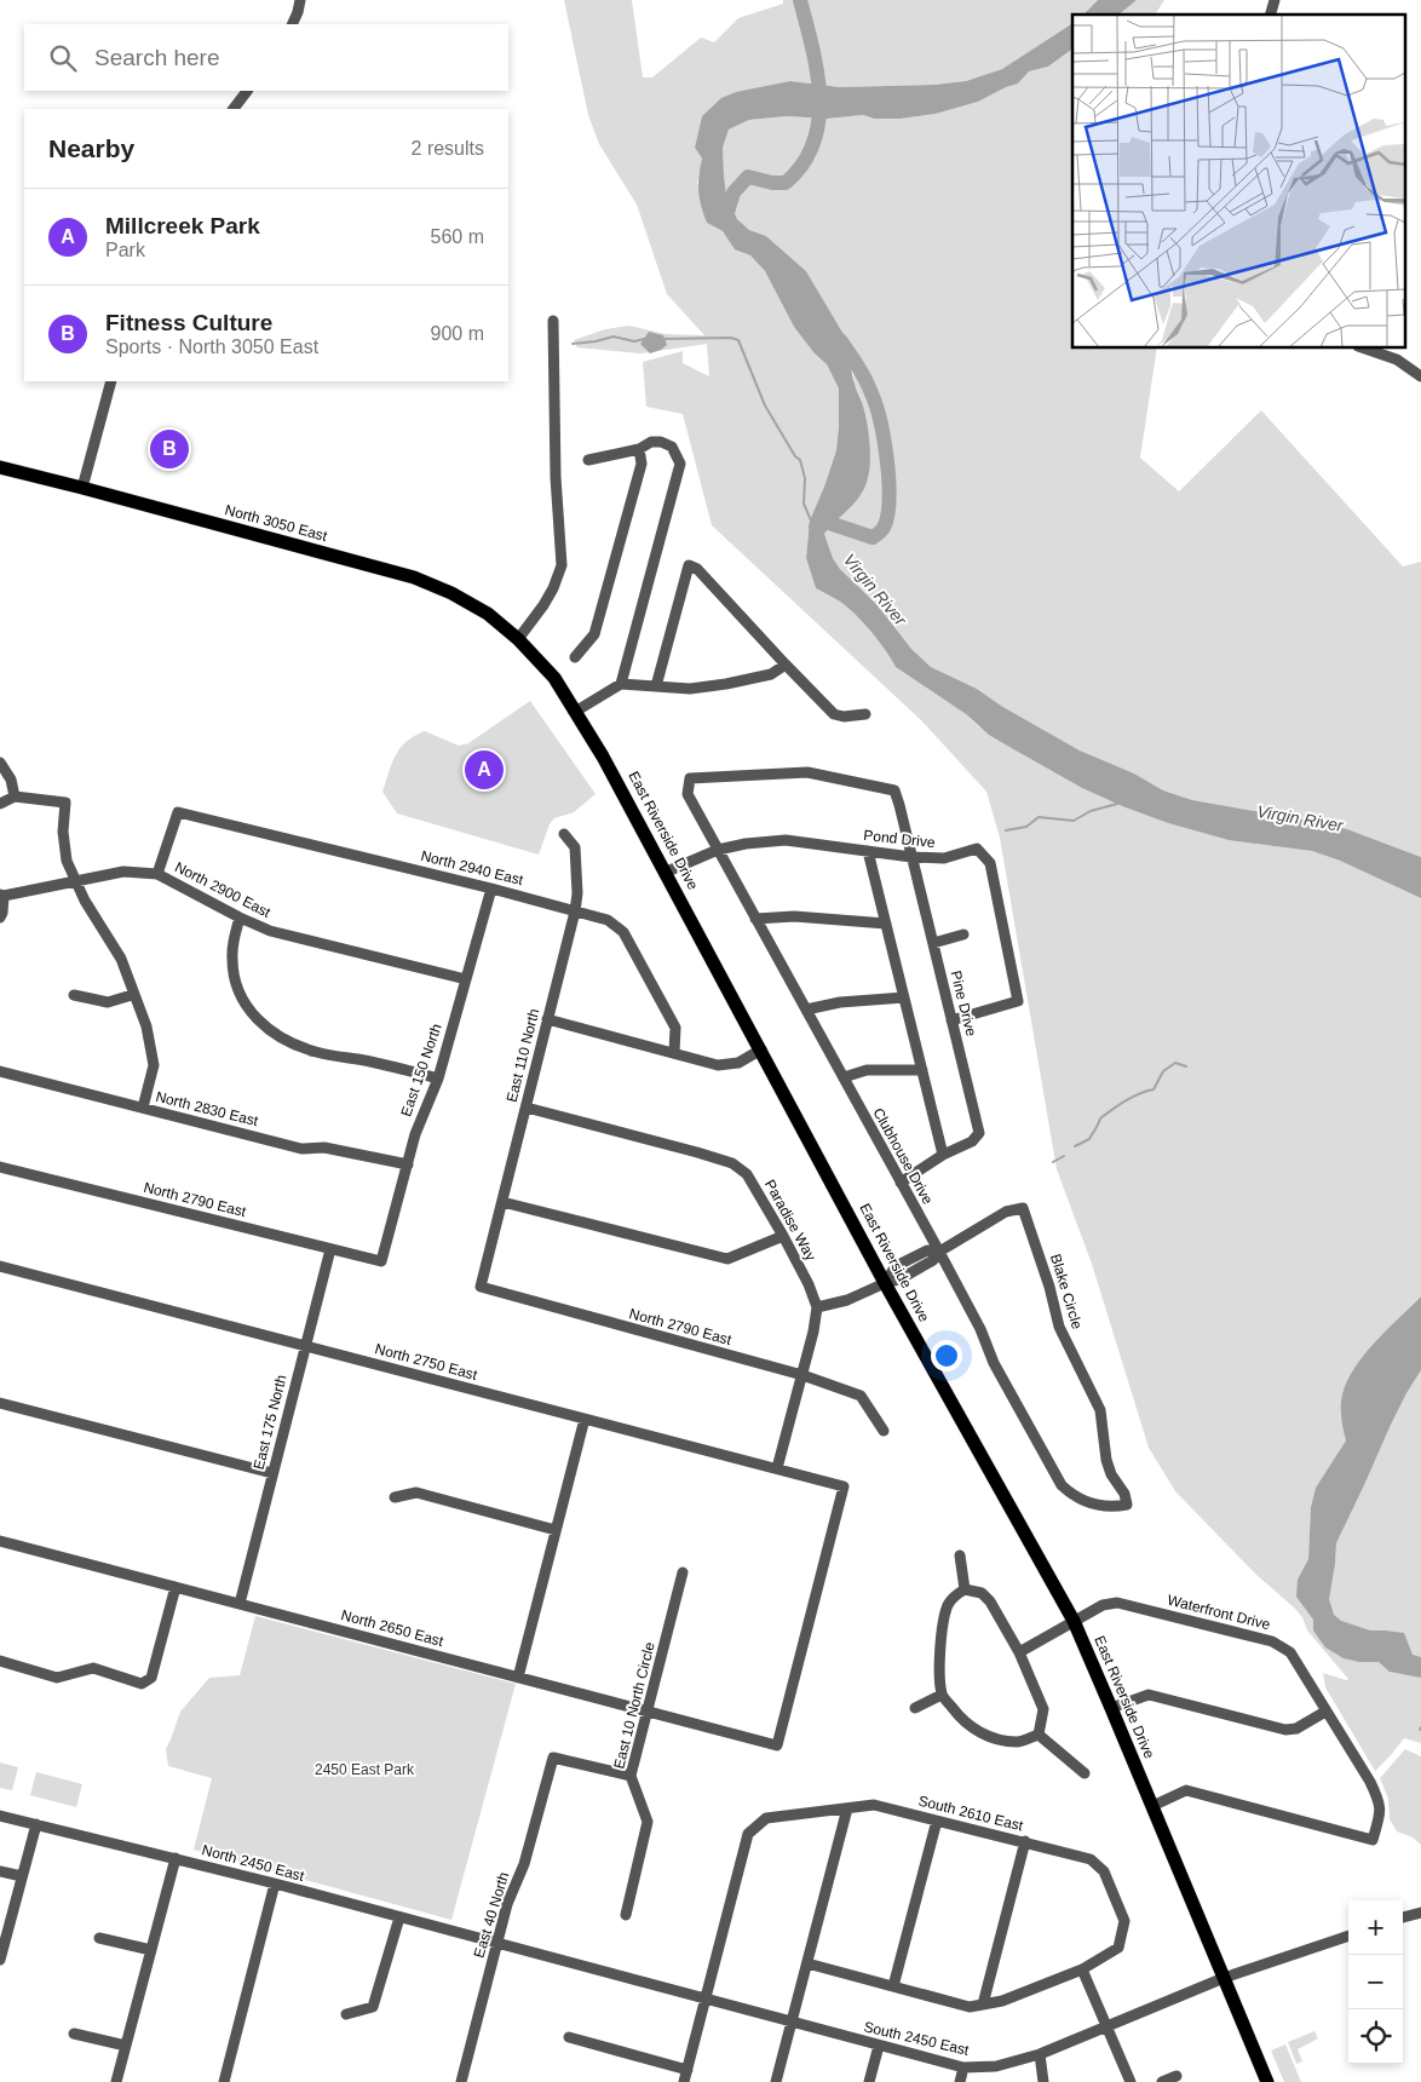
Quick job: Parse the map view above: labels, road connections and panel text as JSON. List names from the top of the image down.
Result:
{
  "streets": {
    "main road": ["North 3050 East", "East Riverside Drive"],
    "street": [
      "Pond Drive",
      "North 2940 East",
      "North 2900 East",
      "Pine Drive",
      "East 110 North",
      "East 150 North",
      "North 2830 East",
      "Clubhouse Drive",
      "North 2790 East",
      "Paradise Way",
      "Blake Circle",
      "North 2750 East",
      "East 175 North",
      "Waterfront Drive",
      "North 2650 East",
      "East 10 North Circle",
      "South 2610 East",
      "North 2450 East",
      "East 40 North",
      "South 2450 East"
    ]
  },
  "crossings": [
    ["North 3050 East", "East Riverside Drive"],
    ["East Riverside Drive", "Pond Drive"],
    ["East Riverside Drive", "Waterfront Drive"],
    ["East Riverside Drive", "South 2450 East"],
    ["Pond Drive", "Pine Drive"],
    ["Pond Drive", "Clubhouse Drive"],
    ["North 2940 East", "North 2900 East"],
    ["North 2940 East", "East 110 North"],
    ["North 2940 East", "East 150 North"],
    ["North 2900 East", "East 150 North"],
    ["Pine Drive", "Clubhouse Drive"],
    ["East 110 North", "North 2790 East"],
    ["East 110 North", "Paradise Way"],
    ["East 150 North", "North 2830 East"],
    ["East 150 North", "North 2790 East"],
    ["Clubhouse Drive", "Blake Circle"],
    ["North 2790 East", "East 175 North"],
    ["North 2750 East", "East 175 North"],
    ["North 2750 East", "North 2650 East"],
    ["East 175 North", "North 2650 East"],
    ["North 2650 East", "East 10 North Circle"],
    ["East 10 North Circle", "East 40 North"],
    ["South 2610 East", "South 2450 East"],
    ["North 2450 East", "East 40 North"],
    ["North 2450 East", "South 2450 East"],
    ["East 40 North", "South 2450 East"]
  ],
  "water": ["Virgin River"],
  "parks": ["2450 East Park"],
  "page": {
    "search": "Search here",
    "heading": ["Nearby", "2 results"],
    "list": [
      {
        "mark": "A",
        "name": "Millcreek Park",
        "note": "Park",
        "value": "560 m"
      },
      {
        "mark": "B",
        "name": "Fitness Culture",
        "note": "Sports · North 3050 East",
        "value": "900 m"
      }
    ],
    "pins": ["B", "A"],
    "map_buttons": ["+", "−"]
  }
}
